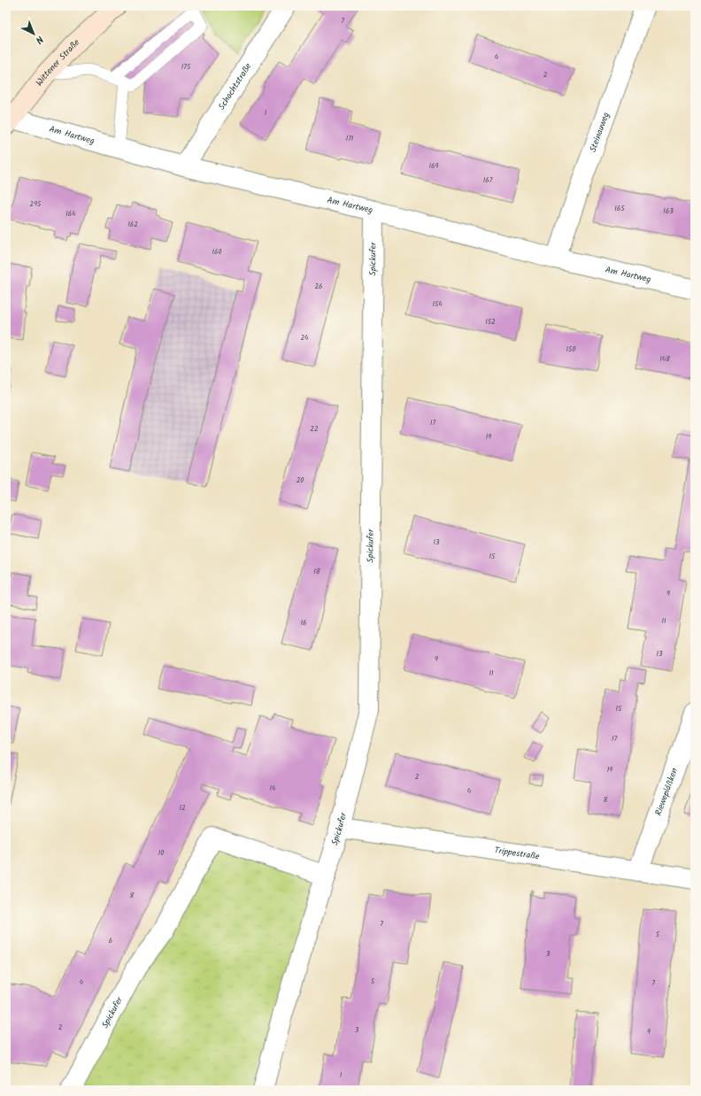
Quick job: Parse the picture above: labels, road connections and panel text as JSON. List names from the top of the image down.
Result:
{
  "streets": {
    "main road": ["Wittener Straße"],
    "street": [
      "Schachtstraße",
      "Steinauweg",
      "Am Hartweg",
      "Spickufer",
      "Riewepläßken",
      "Trippestraße"
    ]
  },
  "crossings": [
    ["Wittener Straße", "Am Hartweg"],
    ["Schachtstraße", "Am Hartweg"],
    ["Steinauweg", "Am Hartweg"],
    ["Am Hartweg", "Spickufer"],
    ["Spickufer", "Trippestraße"],
    ["Riewepläßken", "Trippestraße"]
  ],
  "house_numbers": [
    "7",
    "4",
    "175",
    "2",
    "1",
    "171",
    "169",
    "167",
    "295",
    "165",
    "163",
    "164",
    "162",
    "160",
    "26",
    "154",
    "152",
    "24",
    "150",
    "148",
    "17",
    "22",
    "19",
    "20",
    "13",
    "15",
    "18",
    "9",
    "11",
    "16",
    "13",
    "9",
    "11",
    "15",
    "17",
    "19",
    "2",
    "14",
    "4",
    "8",
    "12",
    "10",
    "8",
    "7",
    "5",
    "6",
    "3",
    "5",
    "4",
    "7",
    "2",
    "3",
    "9",
    "1"
  ],
  "north": "bottom right"
}
